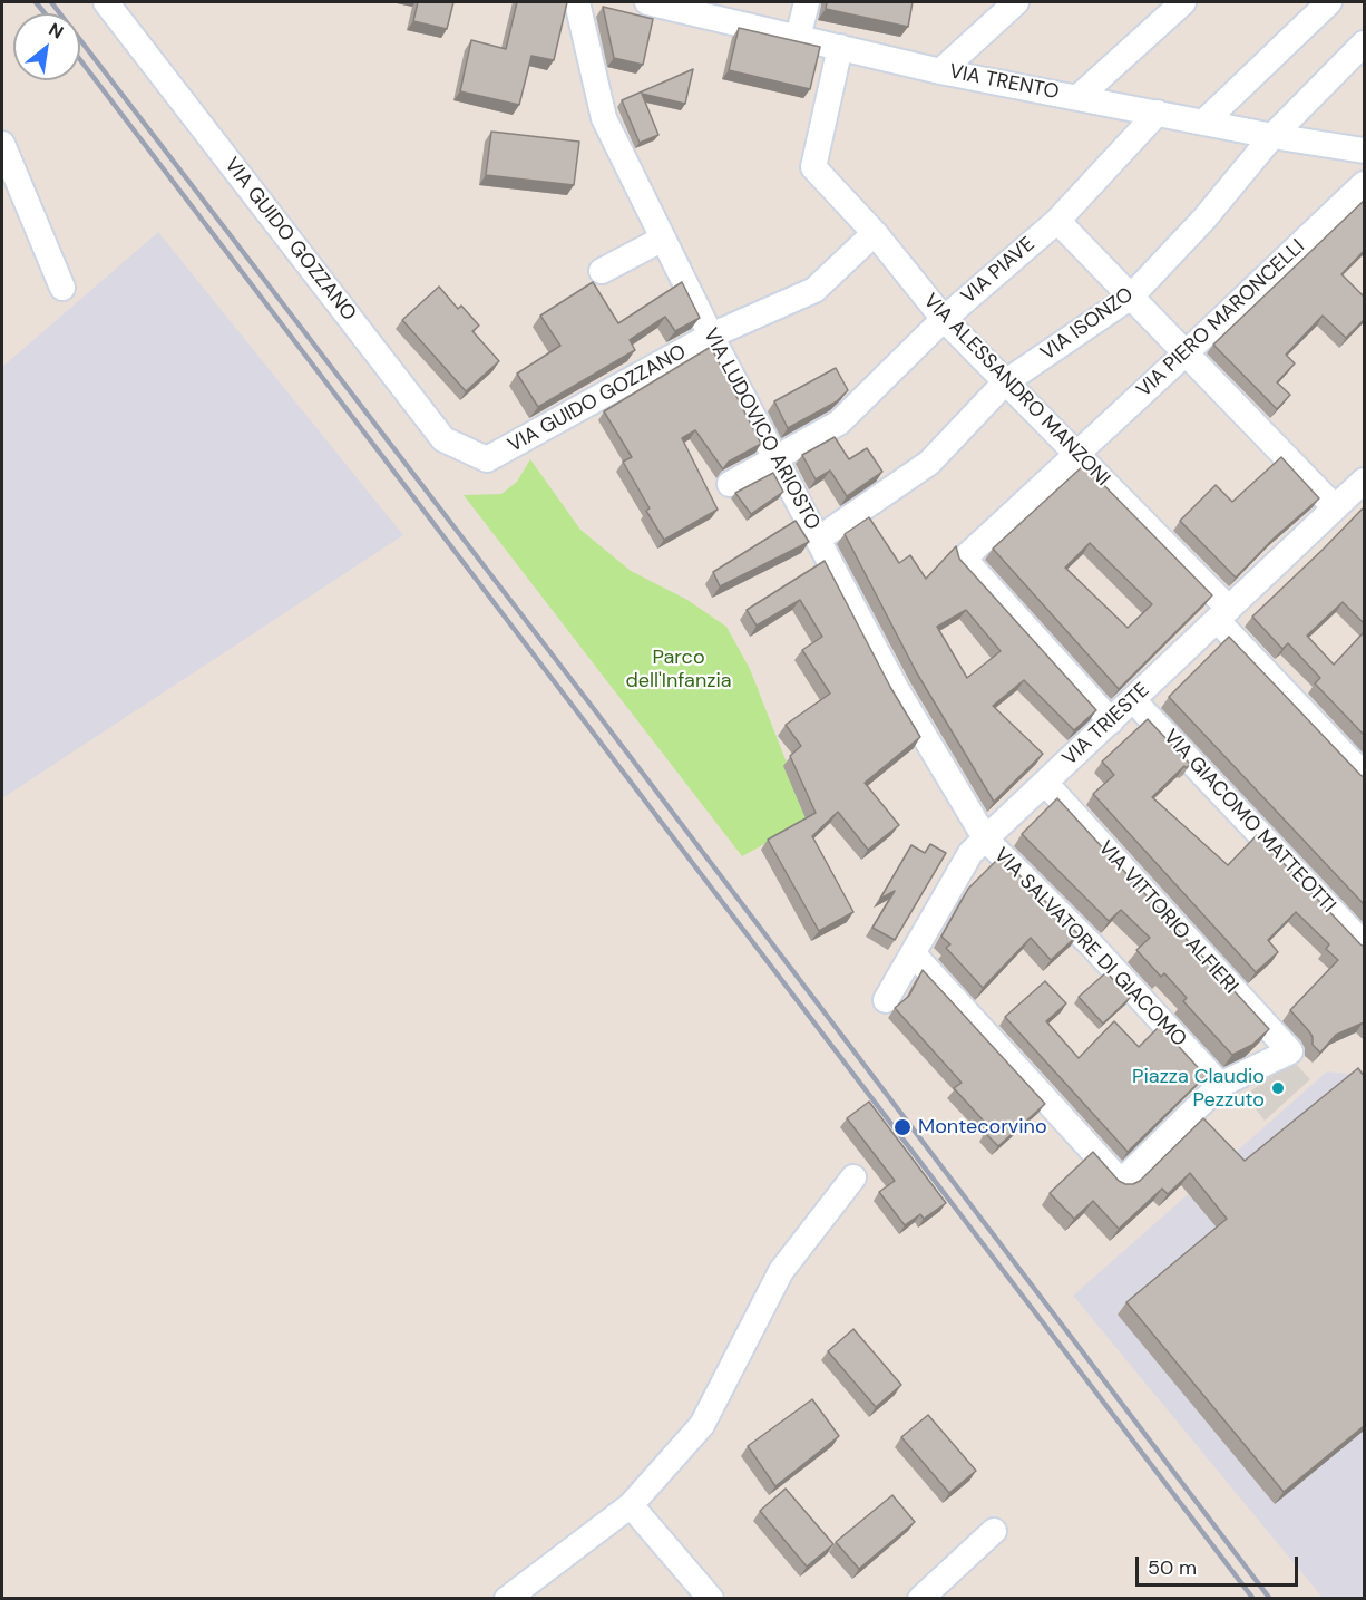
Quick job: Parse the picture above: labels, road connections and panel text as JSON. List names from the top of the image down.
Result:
{
  "streets": {
    "street": [
      "VIA TRENTO",
      "VIA GUIDO GOZZANO",
      "VIA PIAVE",
      "VIA PIERO MARONCELLI",
      "VIA ISONZO",
      "VIA ALESSANDRO MANZONI",
      "VIA LUDOVICO ARIOSTO",
      "VIA TRIESTE",
      "VIA GIACOMO MATTEOTTI",
      "VIA VITTORIO ALFIERI",
      "VIA SALVATORE DI GIACOMO"
    ]
  },
  "crossings": [
    ["VIA TRENTO", "VIA PIAVE"],
    ["VIA TRENTO", "VIA ISONZO"],
    ["VIA TRENTO", "VIA ALESSANDRO MANZONI"],
    ["VIA GUIDO GOZZANO", "VIA ALESSANDRO MANZONI"],
    ["VIA GUIDO GOZZANO", "VIA LUDOVICO ARIOSTO"],
    ["VIA PIAVE", "VIA ALESSANDRO MANZONI"],
    ["VIA PIAVE", "VIA LUDOVICO ARIOSTO"],
    ["VIA PIERO MARONCELLI", "VIA ALESSANDRO MANZONI"],
    ["VIA PIERO MARONCELLI", "VIA TRIESTE"],
    ["VIA ISONZO", "VIA ALESSANDRO MANZONI"],
    ["VIA ISONZO", "VIA LUDOVICO ARIOSTO"],
    ["VIA ALESSANDRO MANZONI", "VIA TRIESTE"],
    ["VIA LUDOVICO ARIOSTO", "VIA TRIESTE"],
    ["VIA LUDOVICO ARIOSTO", "VIA SALVATORE DI GIACOMO"],
    ["VIA TRIESTE", "VIA GIACOMO MATTEOTTI"],
    ["VIA TRIESTE", "VIA VITTORIO ALFIERI"],
    ["VIA TRIESTE", "VIA SALVATORE DI GIACOMO"],
    ["VIA VITTORIO ALFIERI", "VIA SALVATORE DI GIACOMO"]
  ],
  "parks": ["Parco dell'Infanzia"],
  "places": ["Piazza Claudio Pezzuto", "Montecorvino"],
  "scale_bar": "50 m",
  "north": "top right"
}
